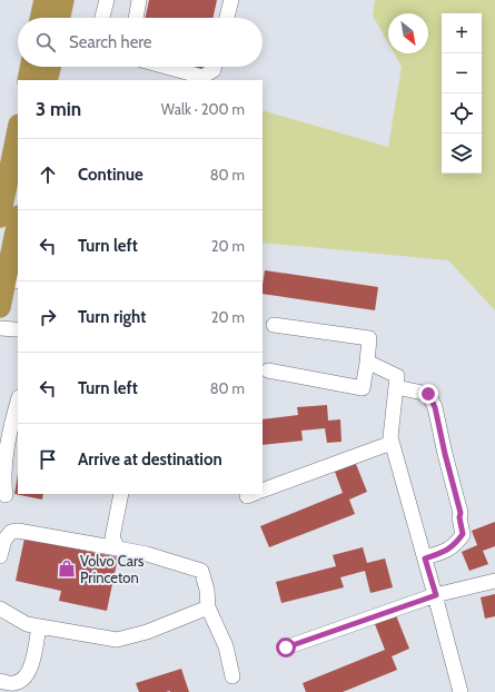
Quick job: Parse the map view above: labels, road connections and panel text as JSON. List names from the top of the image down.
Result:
{
  "places": {
    "shop": ["Volvo Cars Princeton"]
  },
  "north": "bottom right",
  "page": {
    "map_buttons": ["+", "−"],
    "search": "Search here",
    "heading": ["3 min", "Walk · 200 m"],
    "list": [
      ["Continue", "80 m"],
      ["Turn left", "20 m"],
      ["Turn right", "20 m"],
      ["Turn left", "80 m"],
      "Arrive at destination"
    ]
  }
}
